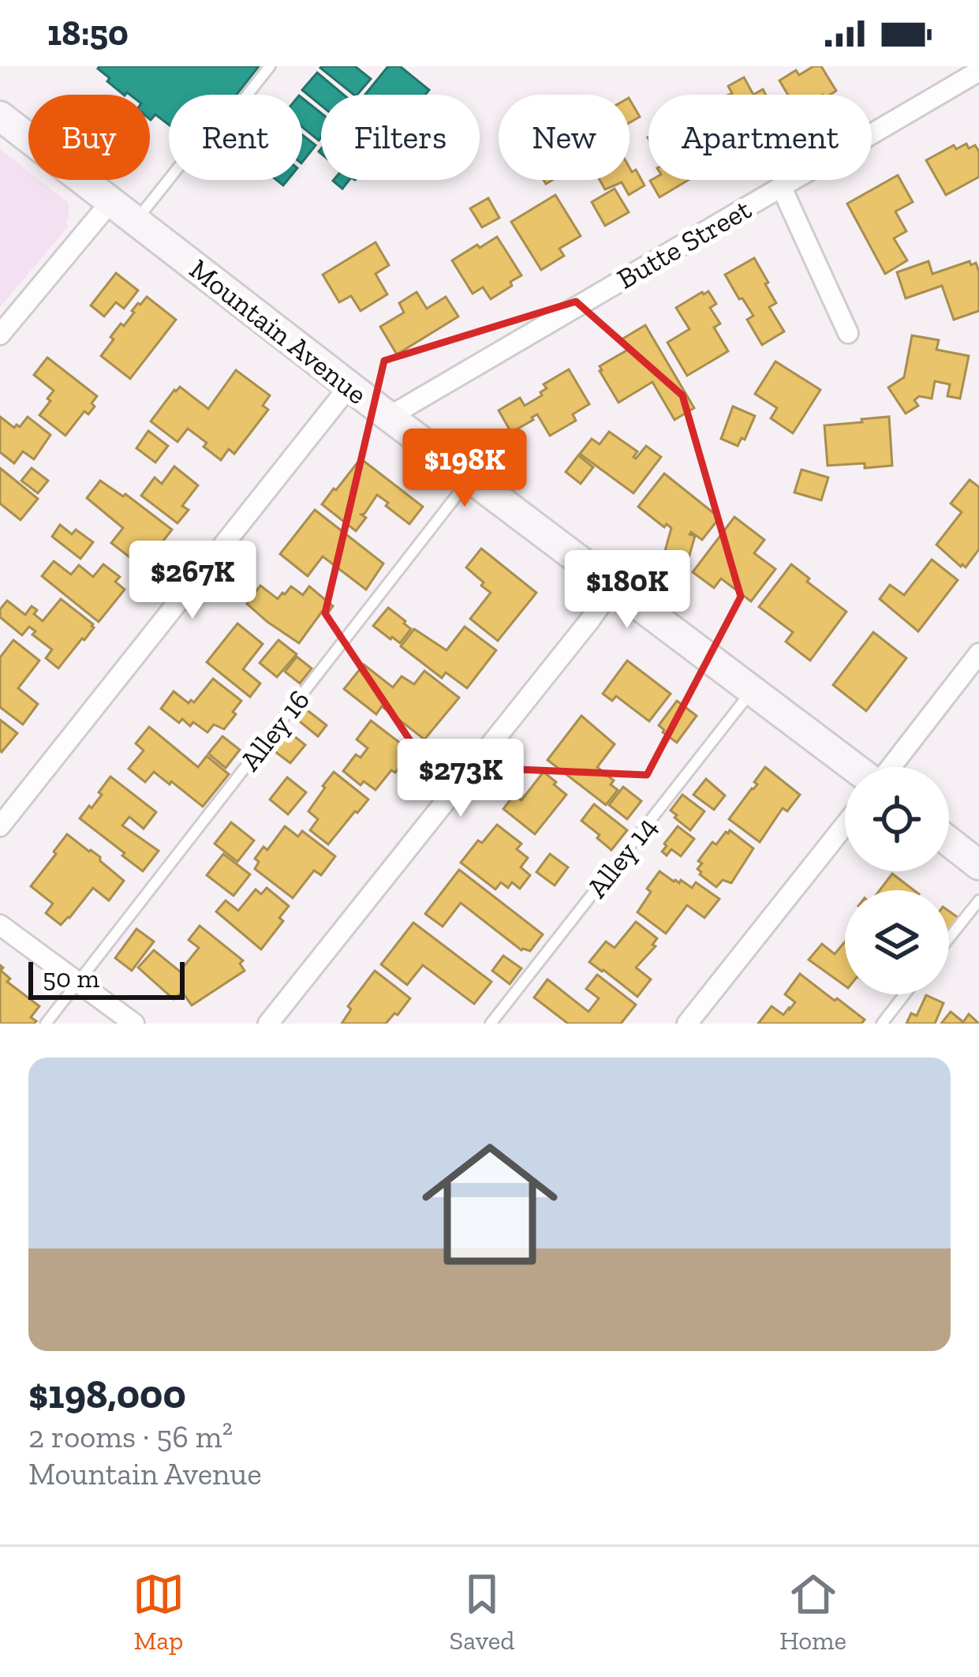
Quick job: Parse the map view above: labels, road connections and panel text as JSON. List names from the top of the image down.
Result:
{
  "streets": {
    "main road": ["Mountain Avenue"],
    "street": ["Butte Street"],
    "lane": ["Alley 16", "Alley 14"]
  },
  "crossings": [
    ["Butte Street", "Mountain Avenue"],
    ["Mountain Avenue", "Alley 16"],
    ["Mountain Avenue", "Alley 14"]
  ],
  "scale_bar": "50 m",
  "page": {
    "status": "18:50",
    "chip": [
      "Buy",
      "Rent",
      "Filters",
      "New",
      "Apartment"
    ],
    "price": [
      "$198K",
      "$267K",
      "$180K",
      "$273K"
    ],
    "scale": "50 m",
    "list": [
      {
        "name": "$198,000",
        "note": "2 rooms · 56 m² · Mountain Avenue"
      }
    ],
    "tabs": ["Map", "Saved", "Home"]
  }
}
